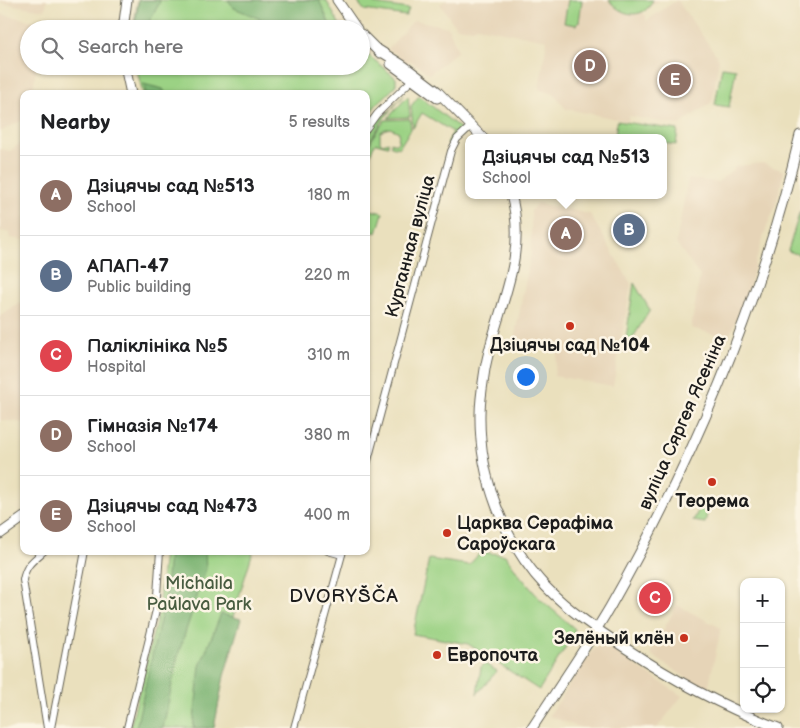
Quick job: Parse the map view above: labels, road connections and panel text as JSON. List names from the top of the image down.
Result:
{
  "streets": {
    "street": ["Курганная вуліца", "вуліца Сяргея Ясеніна"]
  },
  "districts": ["DVORYŠČA"],
  "parks": ["Michaila Paŭlava Park"],
  "places": [
    "Дзіцячы сад №104",
    "Теорема",
    "Царква Серафіма Сароўскага",
    "Зелёный клён",
    "Европочта"
  ],
  "page": {
    "search": "Search here",
    "pins": [
      "D",
      "E",
      "B",
      "A",
      "C"
    ],
    "heading": ["Nearby", "5 results"],
    "popup": ["Дзіцячы сад №513", "School"],
    "list": [
      {
        "mark": "A",
        "name": "Дзіцячы сад №513",
        "note": "School",
        "value": "180 m"
      },
      {
        "mark": "B",
        "name": "АПАП-47",
        "note": "Public building",
        "value": "220 m"
      },
      {
        "mark": "C",
        "name": "Паліклініка №5",
        "note": "Hospital",
        "value": "310 m"
      },
      {
        "mark": "D",
        "name": "Гімназія №174",
        "note": "School",
        "value": "380 m"
      },
      {
        "mark": "E",
        "name": "Дзіцячы сад №473",
        "note": "School",
        "value": "400 m"
      }
    ],
    "map_buttons": ["+", "−"]
  }
}
